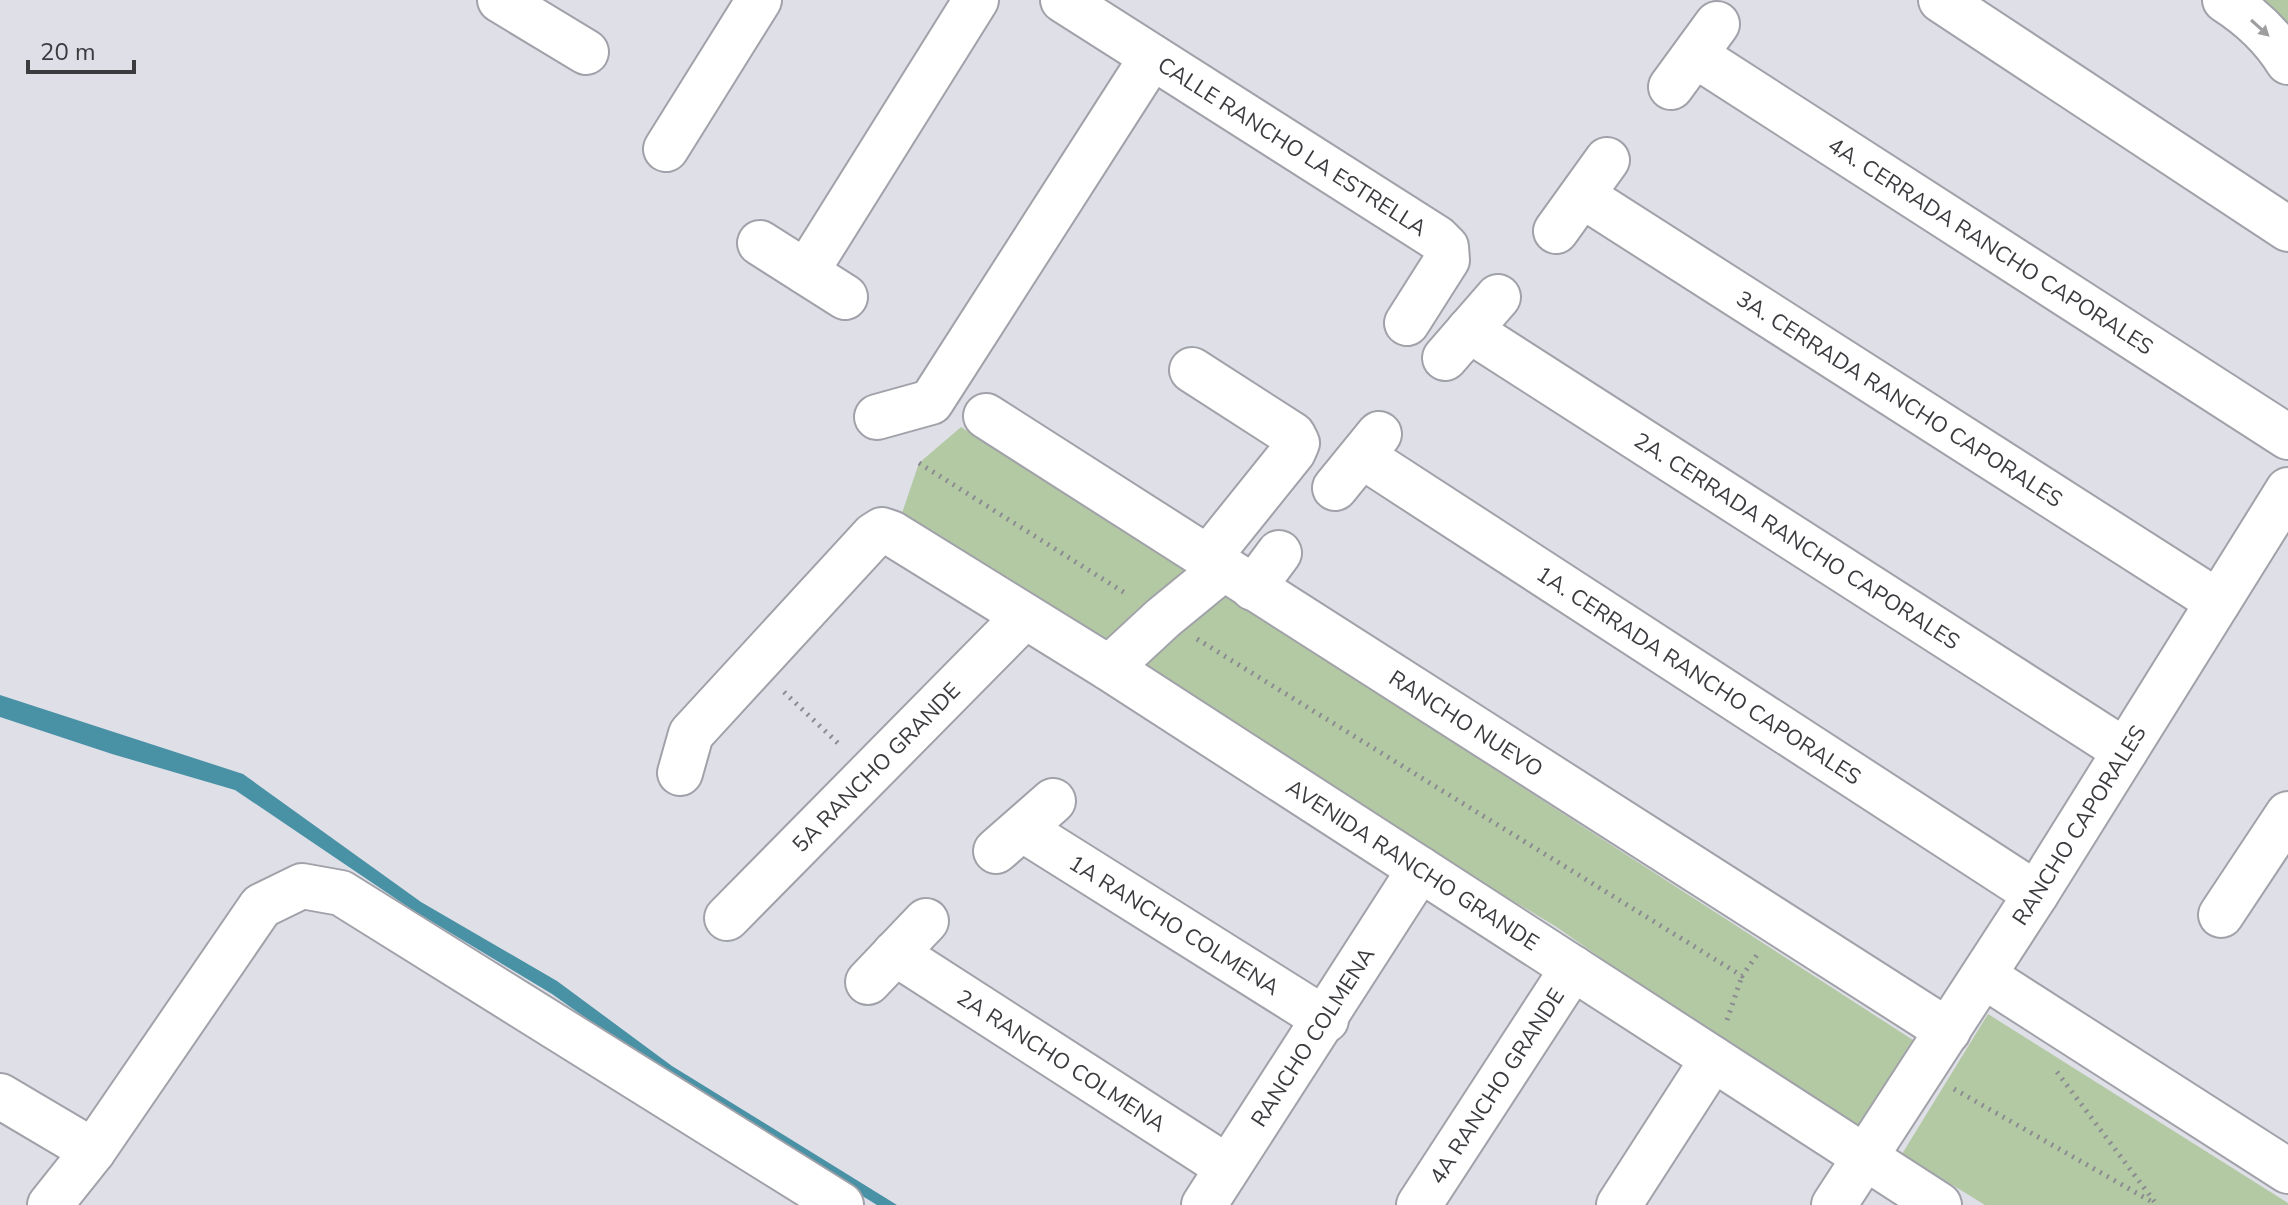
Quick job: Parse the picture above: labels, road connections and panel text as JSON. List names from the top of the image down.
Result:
{
  "streets": {
    "street": [
      "CALLE RANCHO LA ESTRELLA",
      "4A. CERRADA RANCHO CAPORALES",
      "3A. CERRADA RANCHO CAPORALES",
      "2A. CERRADA RANCHO CAPORALES",
      "1A. CERRADA RANCHO CAPORALES",
      "RANCHO NUEVO",
      "5A RANCHO GRANDE",
      "RANCHO CAPORALES",
      "AVENIDA RANCHO GRANDE",
      "1A RANCHO COLMENA",
      "RANCHO COLMENA",
      "2A RANCHO COLMENA",
      "4A RANCHO GRANDE"
    ]
  },
  "crossings": [
    ["3A. CERRADA RANCHO CAPORALES", "RANCHO CAPORALES"],
    ["2A. CERRADA RANCHO CAPORALES", "RANCHO CAPORALES"],
    ["1A. CERRADA RANCHO CAPORALES", "RANCHO CAPORALES"],
    ["RANCHO NUEVO", "RANCHO CAPORALES"],
    ["5A RANCHO GRANDE", "AVENIDA RANCHO GRANDE"],
    ["RANCHO CAPORALES", "AVENIDA RANCHO GRANDE"],
    ["AVENIDA RANCHO GRANDE", "RANCHO COLMENA"],
    ["AVENIDA RANCHO GRANDE", "4A RANCHO GRANDE"],
    ["1A RANCHO COLMENA", "RANCHO COLMENA"],
    ["RANCHO COLMENA", "2A RANCHO COLMENA"]
  ],
  "scale_bar": "20 m"
}
